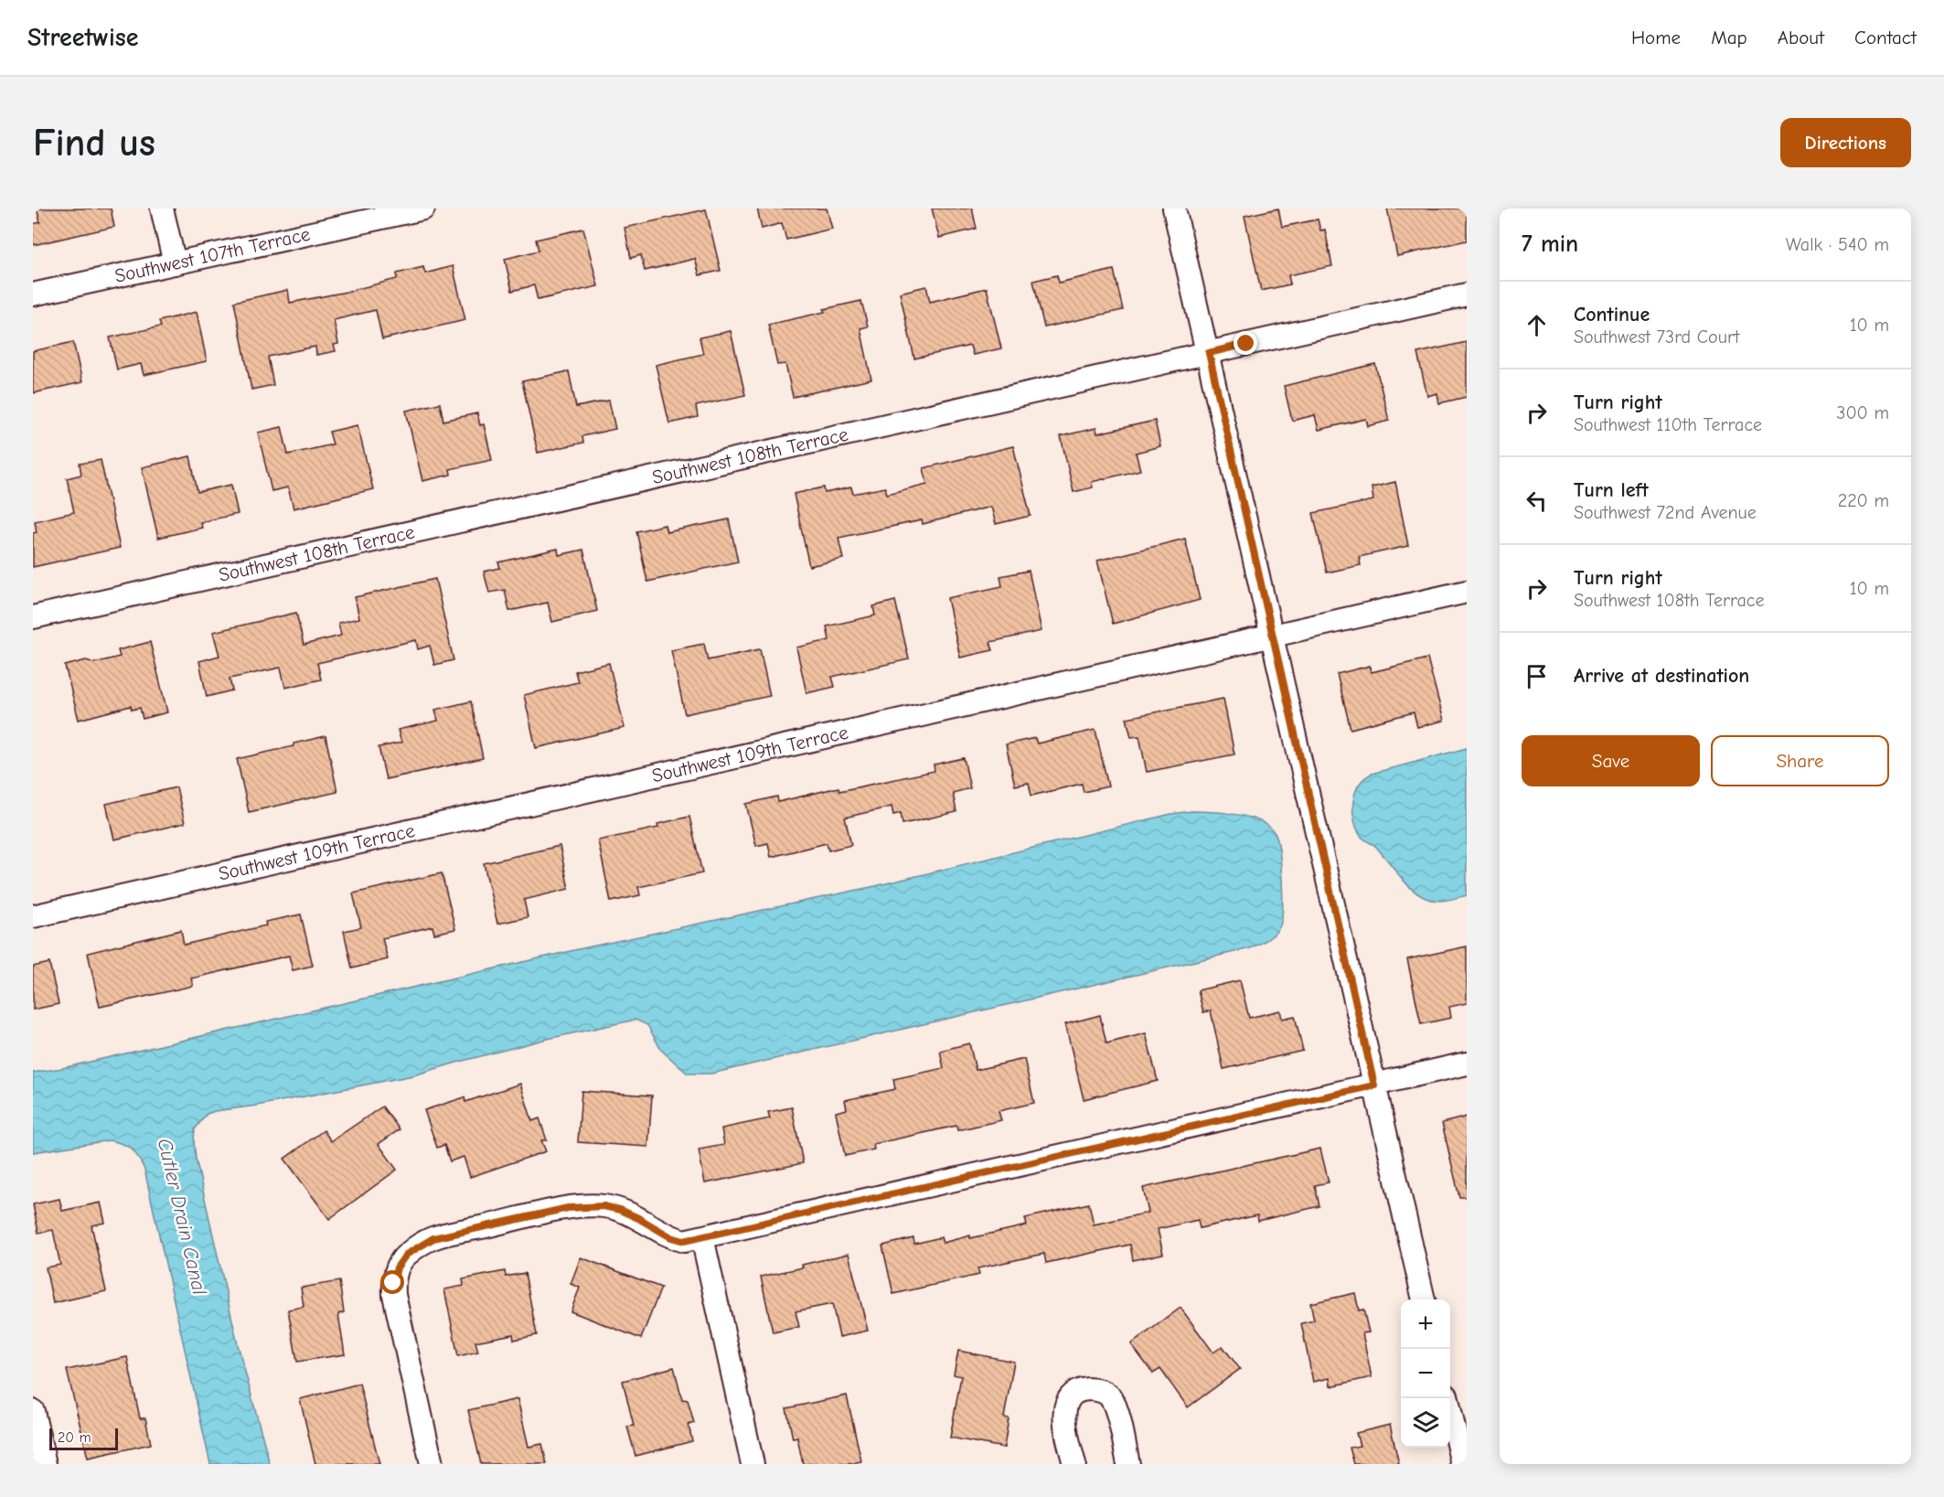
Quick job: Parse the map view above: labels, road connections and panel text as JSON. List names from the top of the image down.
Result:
{
  "streets": {
    "street": ["Southwest 107th Terrace", "Southwest 108th Terrace", "Southwest 109th Terrace"]
  },
  "water": ["Cutler Drain Canal"],
  "scale_bar": "20 m",
  "page": {
    "header": "Streetwise",
    "nav": [
      "Home",
      "Map",
      "About",
      "Contact"
    ],
    "buttons": [
      "Directions",
      ["Save", "Share"]
    ],
    "title": "Find us",
    "heading": ["7 min", "Walk · 540 m"],
    "list": [
      ["Continue", "Southwest 73rd Court", "10 m"],
      ["Turn right", "Southwest 110th Terrace", "300 m"],
      ["Turn left", "Southwest 72nd Avenue", "220 m"],
      ["Turn right", "Southwest 108th Terrace", "10 m"],
      "Arrive at destination"
    ],
    "map_buttons": ["+", "−"],
    "scale": "20 m"
  }
}
